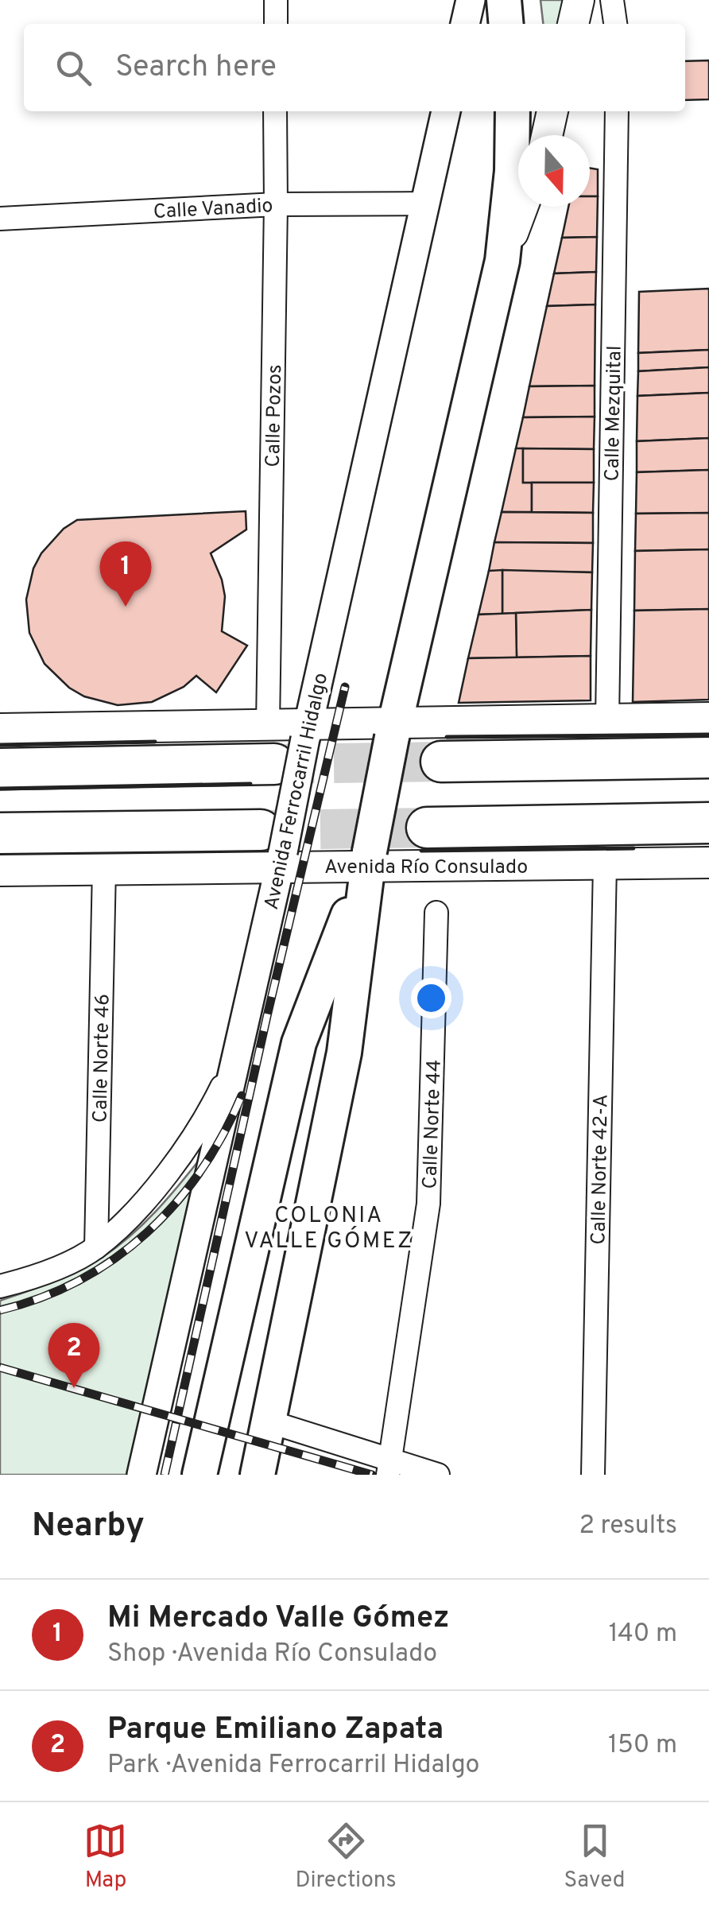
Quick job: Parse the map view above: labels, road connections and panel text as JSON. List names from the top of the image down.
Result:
{
  "streets": {
    "main road": ["Avenida Río Consulado"],
    "street": [
      "Calle Vanadio",
      "Calle Mezquital",
      "Calle Pozos",
      "Avenida Ferrocarril Hidalgo",
      "Calle Norte 46",
      "Calle Norte 44",
      "Calle Norte 42-A"
    ]
  },
  "crossings": [
    ["Calle Vanadio", "Calle Pozos"],
    ["Calle Vanadio", "Avenida Ferrocarril Hidalgo"],
    ["Avenida Ferrocarril Hidalgo", "Avenida Río Consulado"],
    ["Avenida Río Consulado", "Calle Norte 46"],
    ["Avenida Río Consulado", "Calle Norte 42-A"]
  ],
  "districts": ["COLONIA VALLE GÓMEZ"],
  "north": "bottom",
  "page": {
    "search": "Search here",
    "pins": ["1", "2"],
    "heading": ["Nearby", "2 results"],
    "list": [
      {
        "mark": "1",
        "name": "Mi Mercado Valle Gómez",
        "note": "Shop · Avenida Río Consulado",
        "value": "140 m"
      },
      {
        "mark": "2",
        "name": "Parque Emiliano Zapata",
        "note": "Park · Avenida Ferrocarril Hidalgo",
        "value": "150 m"
      }
    ],
    "nav": ["Map", "Directions", "Saved"]
  }
}
